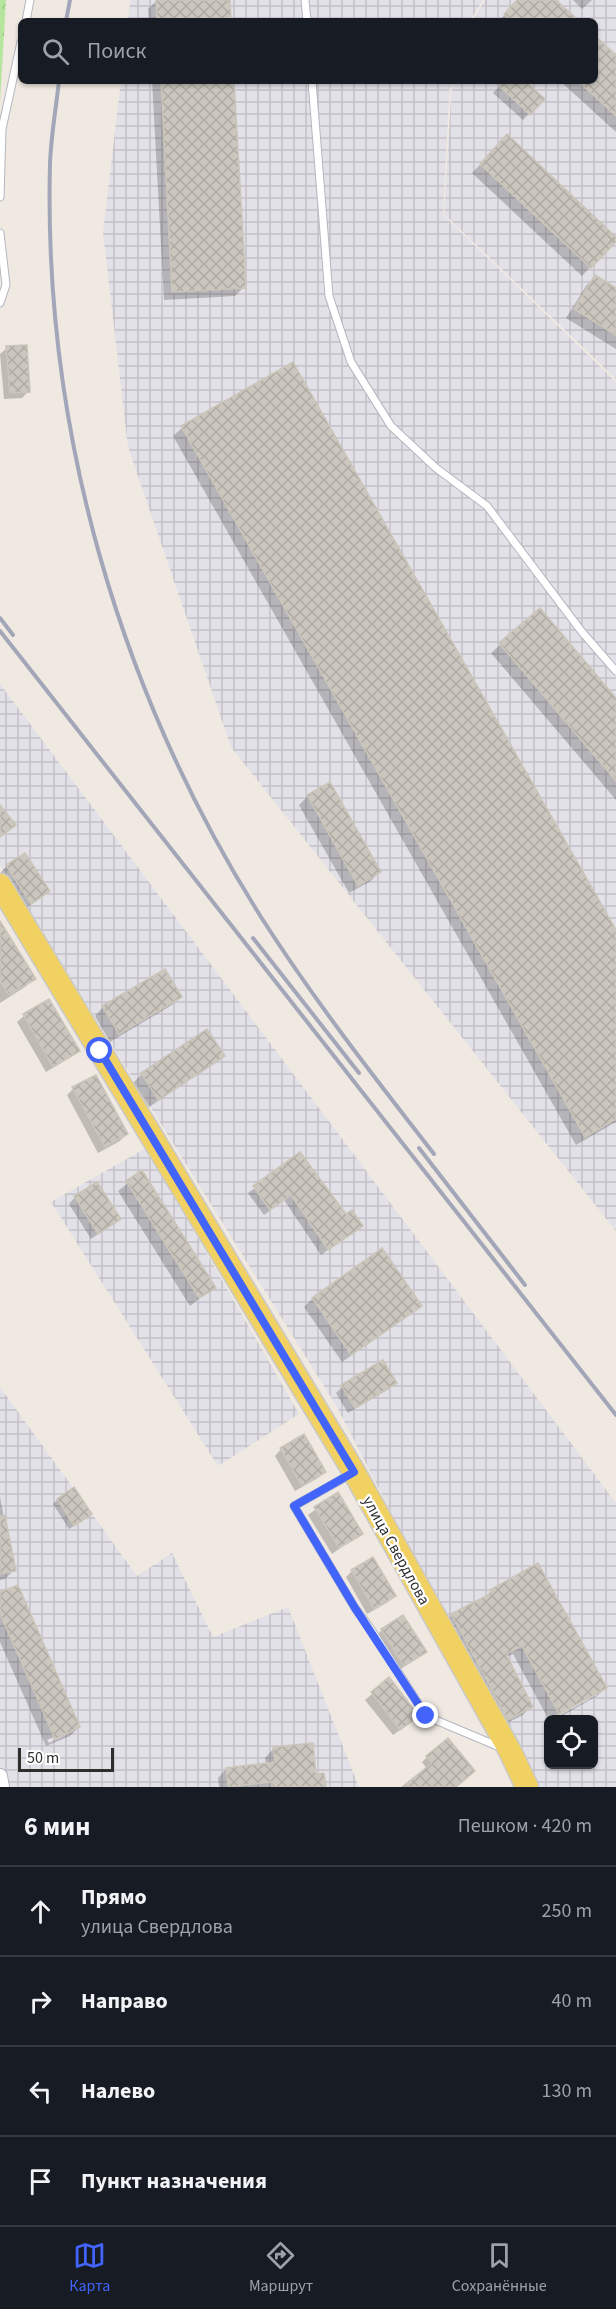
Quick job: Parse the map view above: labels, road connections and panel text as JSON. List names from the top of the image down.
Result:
{
  "streets": {
    "main road": ["улица Свердлова"]
  },
  "scale_bar": "50 m",
  "page": {
    "search": "Поиск",
    "scale": "50 m",
    "heading": ["6 мин", "Пешком · 420 m"],
    "list": [
      ["Прямо", "улица Свердлова", "250 m"],
      ["Направо", "40 m"],
      ["Налево", "130 m"],
      "Пункт назначения"
    ],
    "nav": ["Карта", "Маршрут", "Сохранённые"]
  }
}
